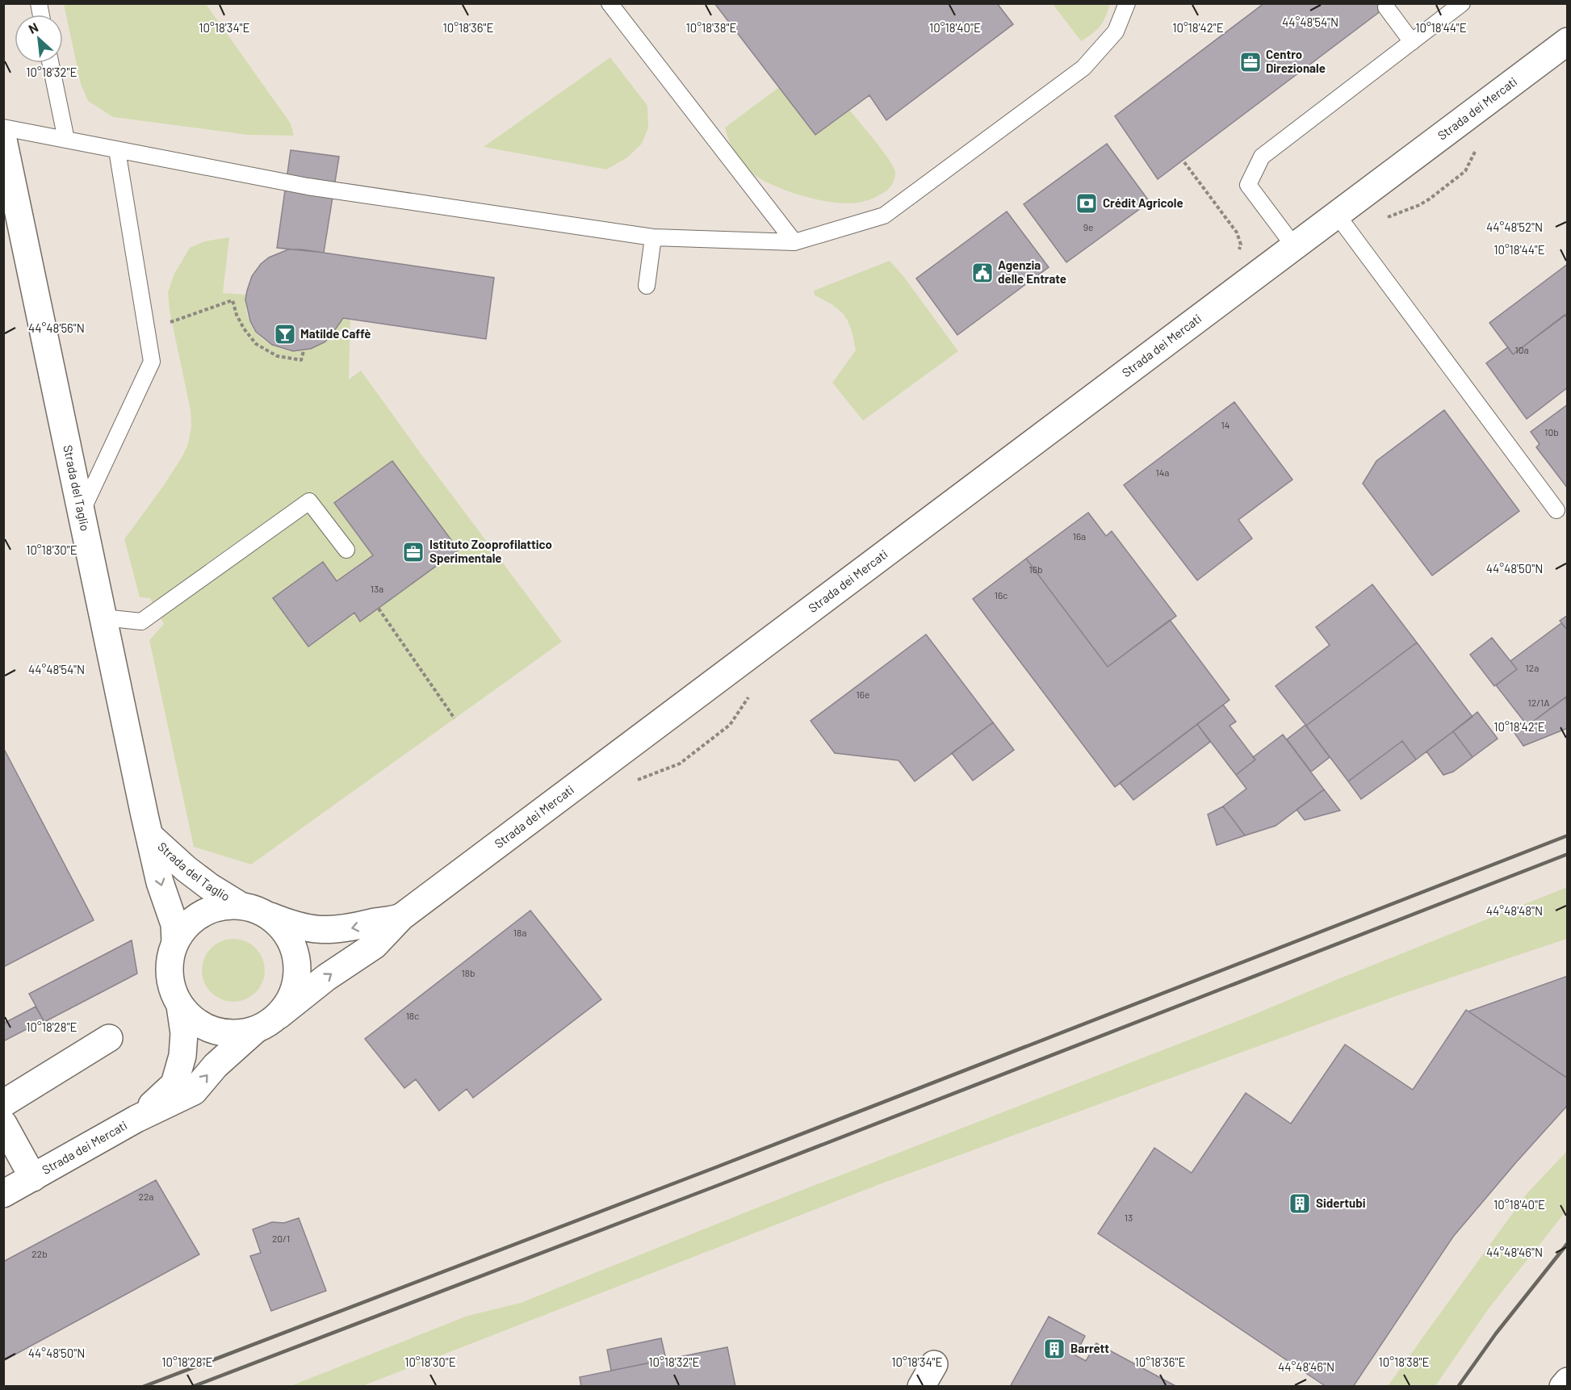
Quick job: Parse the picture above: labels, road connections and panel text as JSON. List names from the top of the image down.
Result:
{
  "streets": {
    "street": ["Strada dei Mercati", "Strada del Taglio"]
  },
  "crossings": [
    ["Strada dei Mercati", "Strada del Taglio"]
  ],
  "places": {
    "office": ["Centro Direzionale", "Istituto Zooprofilattico Sperimentale"],
    "bank": ["Crédit Agricole"],
    "public building": ["Agenzia delle Entrate"],
    "bar": ["Matilde Caffè"],
    "building": ["Sidertubi", "Barrett"]
  },
  "house_numbers": [
    "9e",
    "10a",
    "14",
    "10b",
    "14a",
    "16a",
    "16b",
    "13a",
    "16c",
    "12a",
    "16e",
    "12/1A",
    "18a",
    "18b",
    "18c",
    "22a",
    "13",
    "20/1",
    "22b"
  ],
  "north": "top left",
  "coordinates": [
    "44°48'54\"N",
    "10°18'44\"E",
    "10°18'34\"E",
    "10°18'36\"E",
    "10°18'38\"E",
    "10°18'40\"E",
    "10°18'42\"E",
    "10°18'32\"E",
    "44°48'52\"N",
    "44°48'56\"N",
    "10°18'30\"E",
    "44°48'50\"N",
    "44°48'48\"N",
    "10°18'28\"E",
    "44°48'46\"N"
  ]
}
